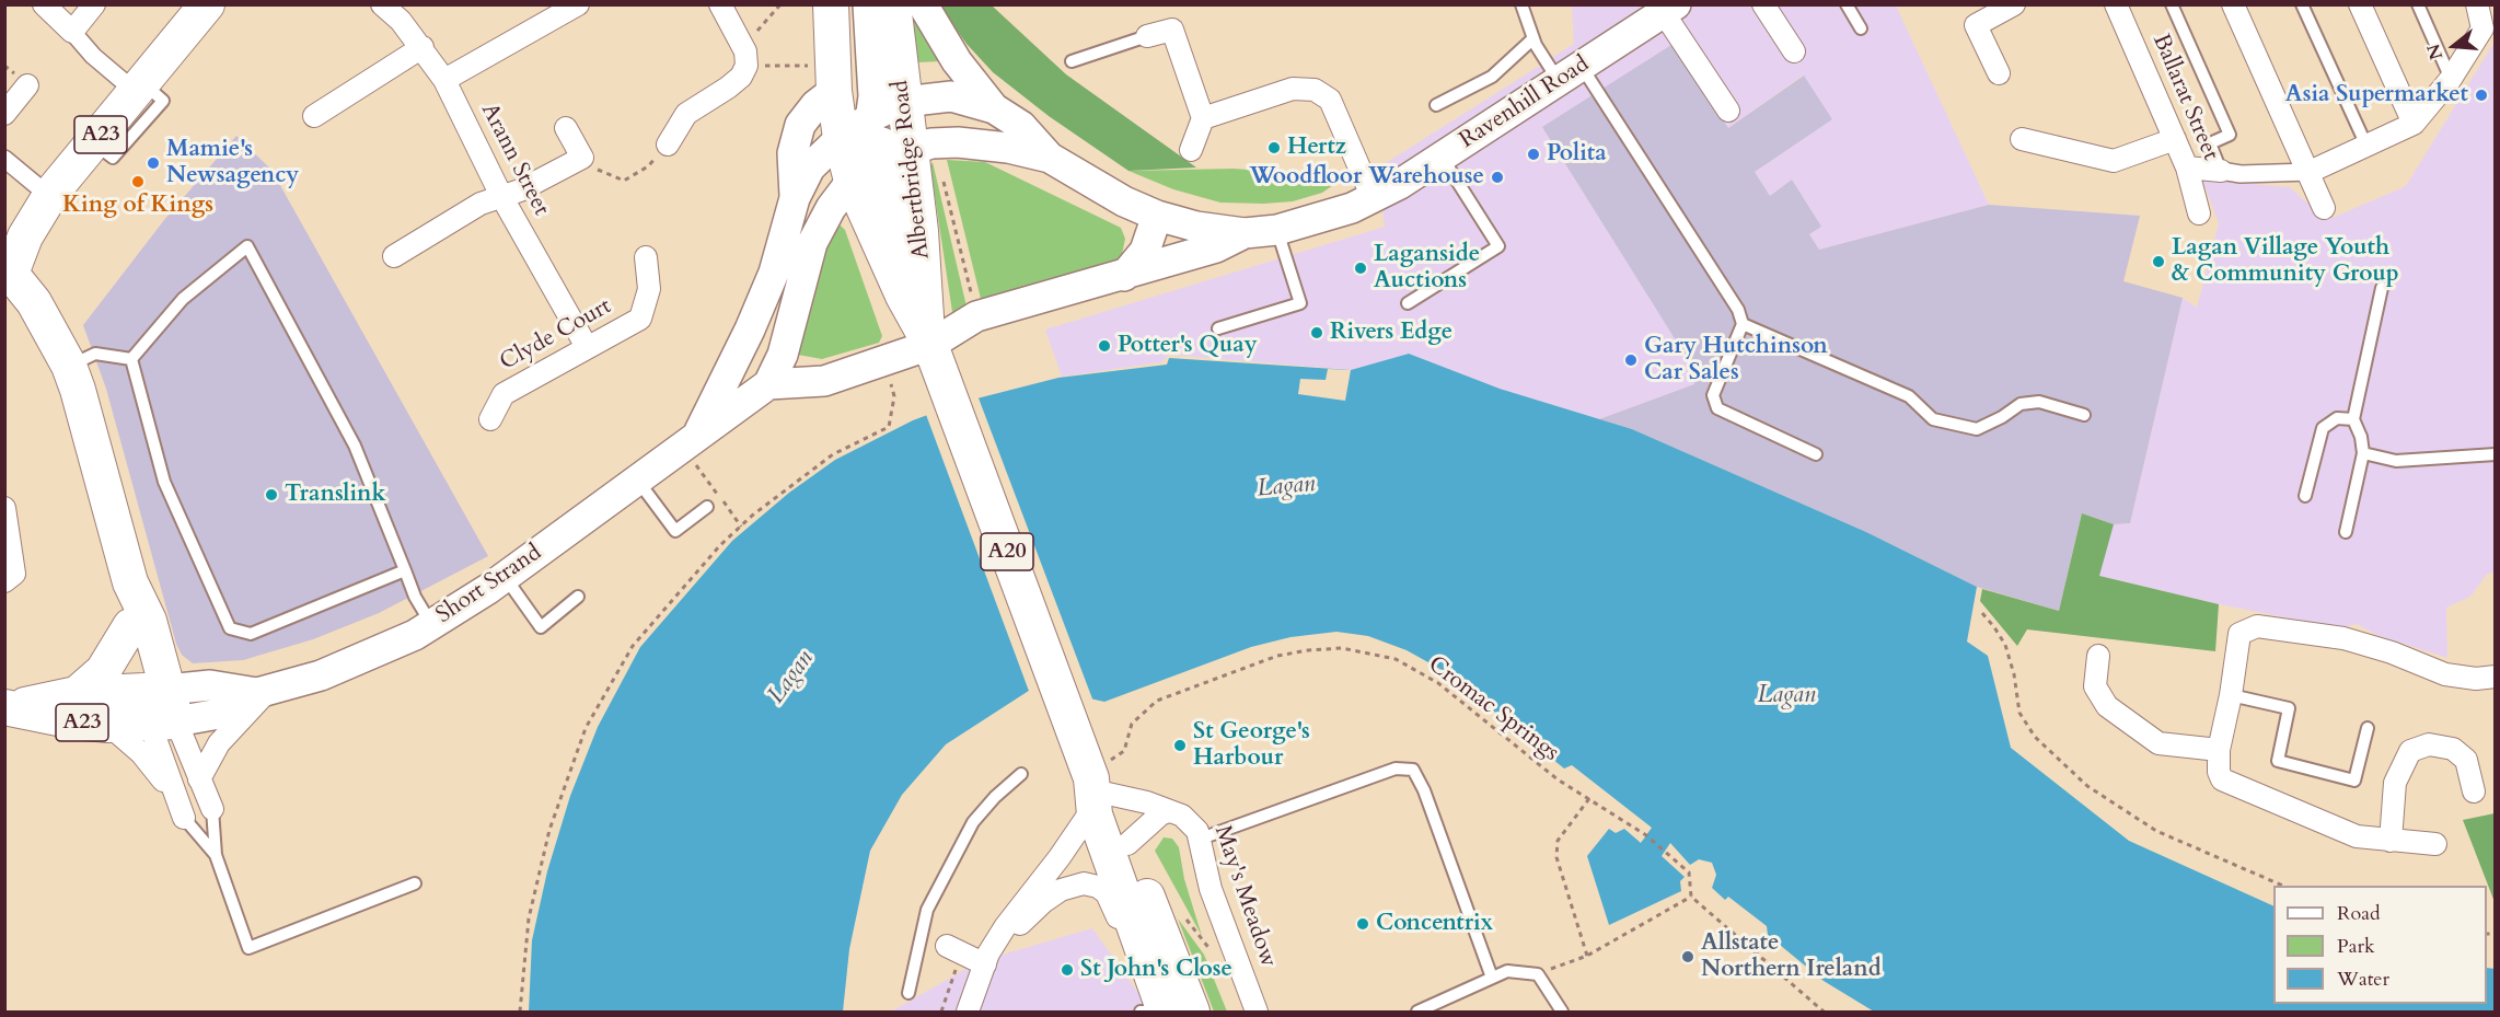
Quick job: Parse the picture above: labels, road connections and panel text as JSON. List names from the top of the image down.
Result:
{
  "streets": {
    "main road": [
      "Ravenhill Road",
      "A23",
      "Albertbridge Road",
      "A20",
      "Short Strand"
    ],
    "street": [
      "Ballarat Street",
      "Arann Street",
      "Clyde Court",
      "May's Meadow"
    ],
    "path": ["Cromac Springs"]
  },
  "crossings": [
    ["Ravenhill Road", "Albertbridge Road"],
    ["Ravenhill Road", "Short Strand"],
    ["A23", "Short Strand"],
    ["Arann Street", "Clyde Court"],
    ["Albertbridge Road", "A20"],
    ["Albertbridge Road", "Short Strand"],
    ["Albertbridge Road", "Cromac Springs"],
    ["Albertbridge Road", "May's Meadow"],
    ["A20", "Cromac Springs"],
    ["A20", "May's Meadow"],
    ["Cromac Springs", "May's Meadow"]
  ],
  "water": ["Lagan"],
  "places": [
    "Asia Supermarket",
    "Hertz",
    "Polita",
    "Mamie's Newsagency",
    "Woodfloor Warehouse",
    "King of Kings",
    "Lagan Village Youth & Community Group",
    "Laganside Auctions",
    "Rivers Edge",
    "Potter's Quay",
    "Gary Hutchinson Car Sales",
    "Translink",
    "St George's Harbour",
    "Concentrix",
    "Allstate Northern Ireland",
    "St John's Close"
  ],
  "legend": ["Road", "Park", "Water"],
  "north": "left"
}
